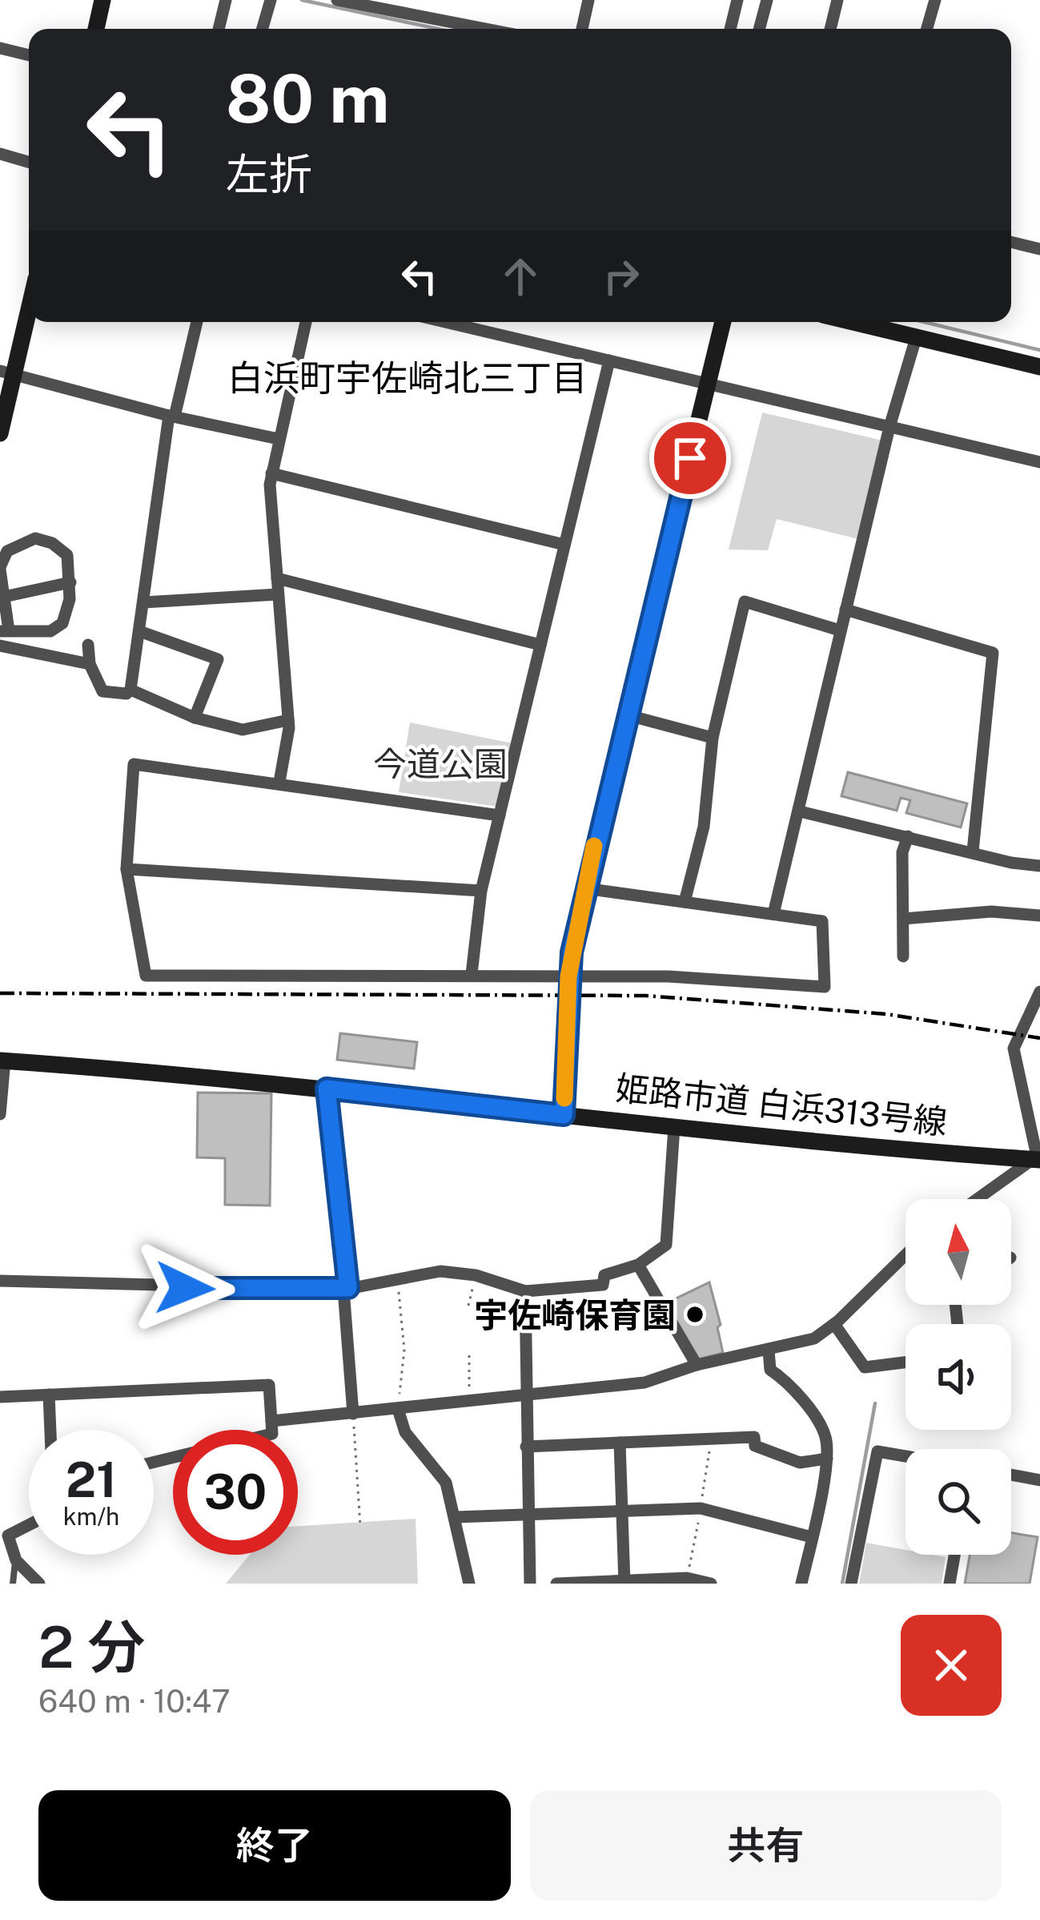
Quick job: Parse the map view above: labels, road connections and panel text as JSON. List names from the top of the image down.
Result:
{
  "streets": {
    "street": ["姫路市道 白浜313号線"]
  },
  "districts": ["白浜町宇佐崎北三丁目"],
  "parks": ["今道公園"],
  "places": ["宇佐崎保育園"],
  "north": "top",
  "page": {
    "turn": ["80 m", "左折"],
    "speed": "21 km/h",
    "limit": "30",
    "heading": ["2 分", "640 m · 10:47"],
    "buttons": ["終了", "共有"]
  }
}
